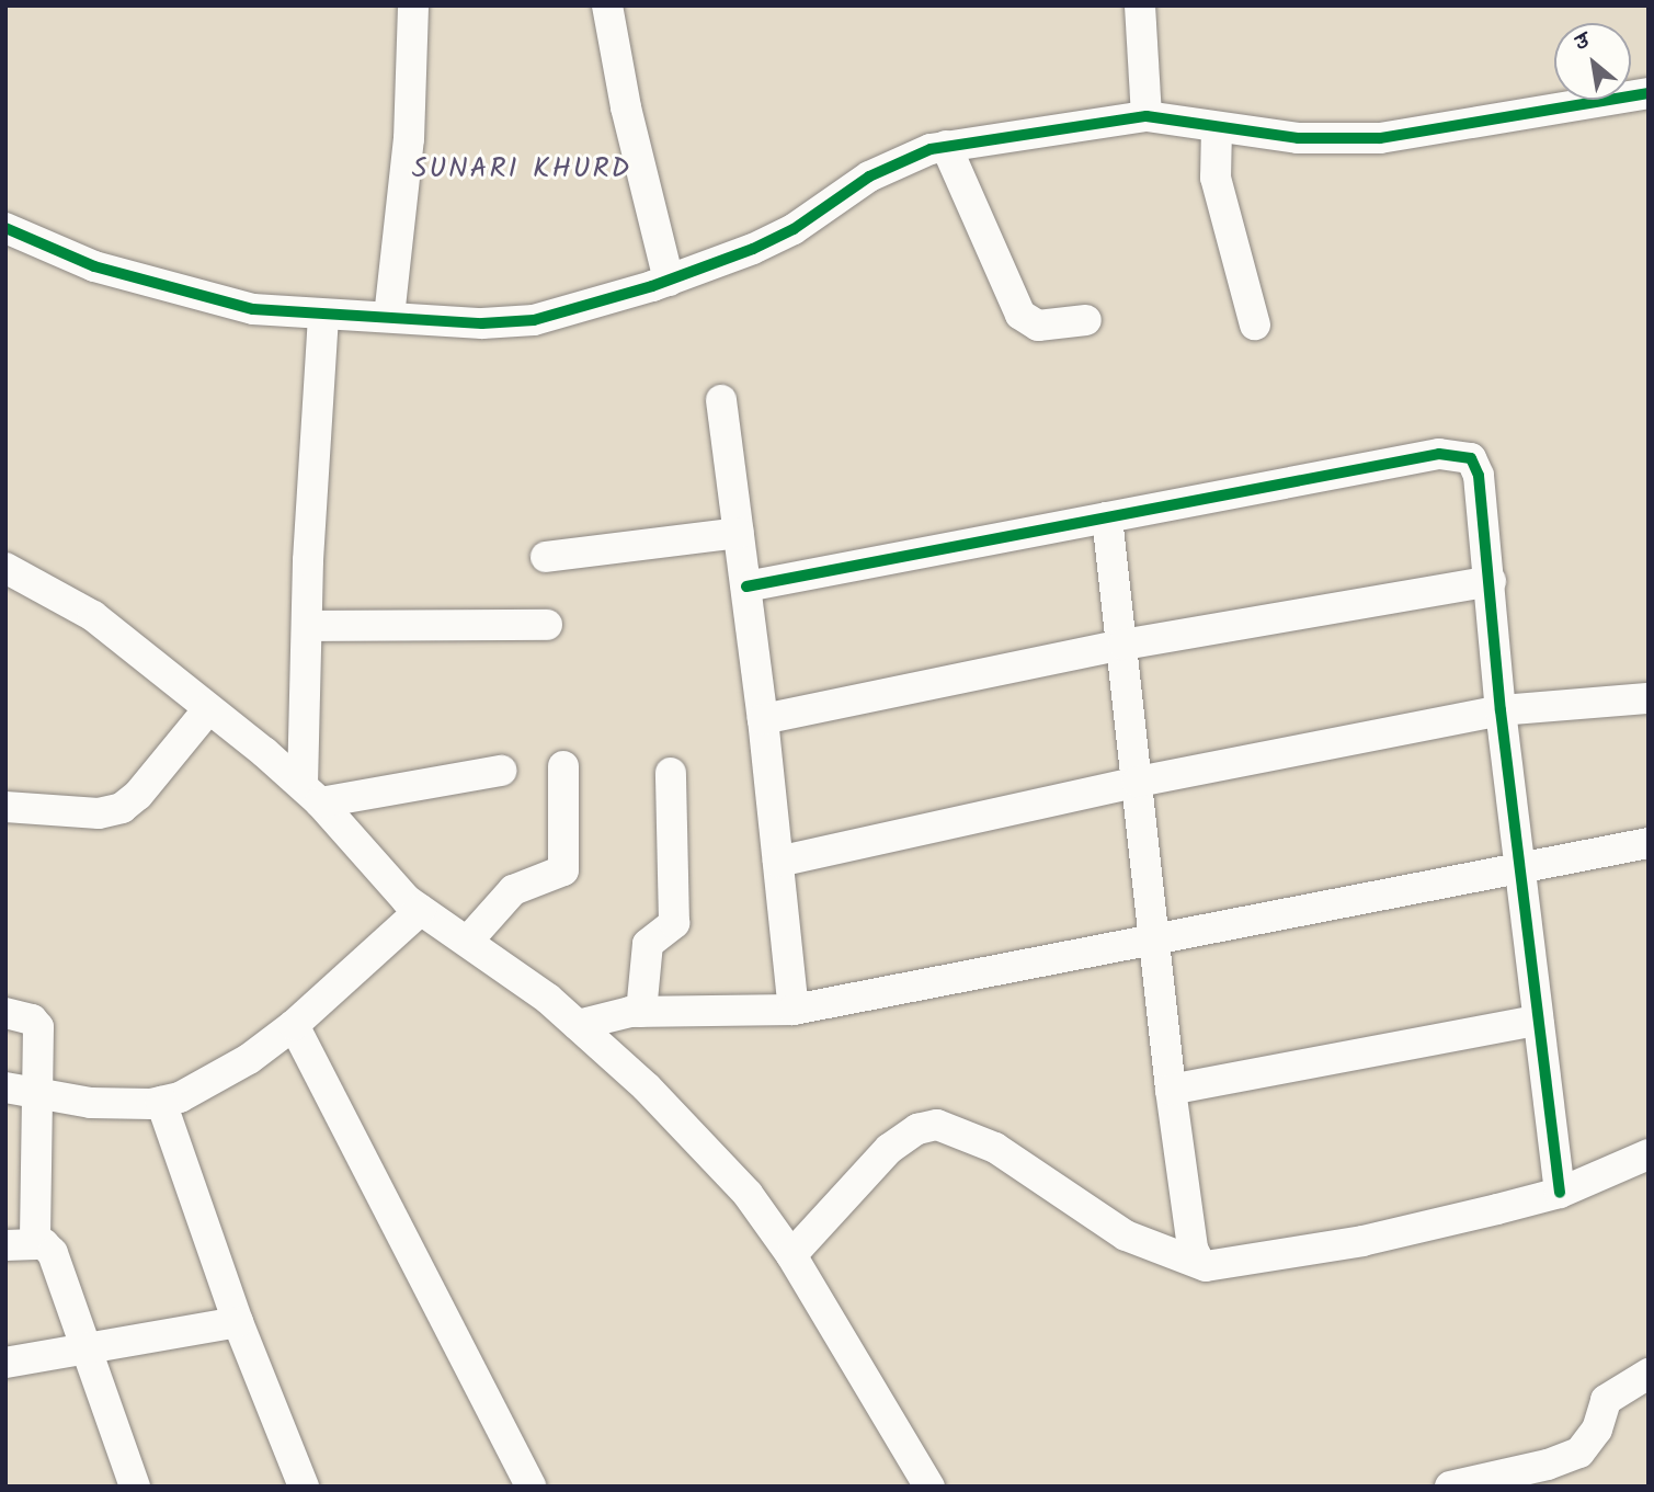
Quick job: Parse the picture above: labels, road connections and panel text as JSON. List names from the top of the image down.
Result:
{
  "districts": ["SUNARI KHURD"],
  "north": "top left"
}
